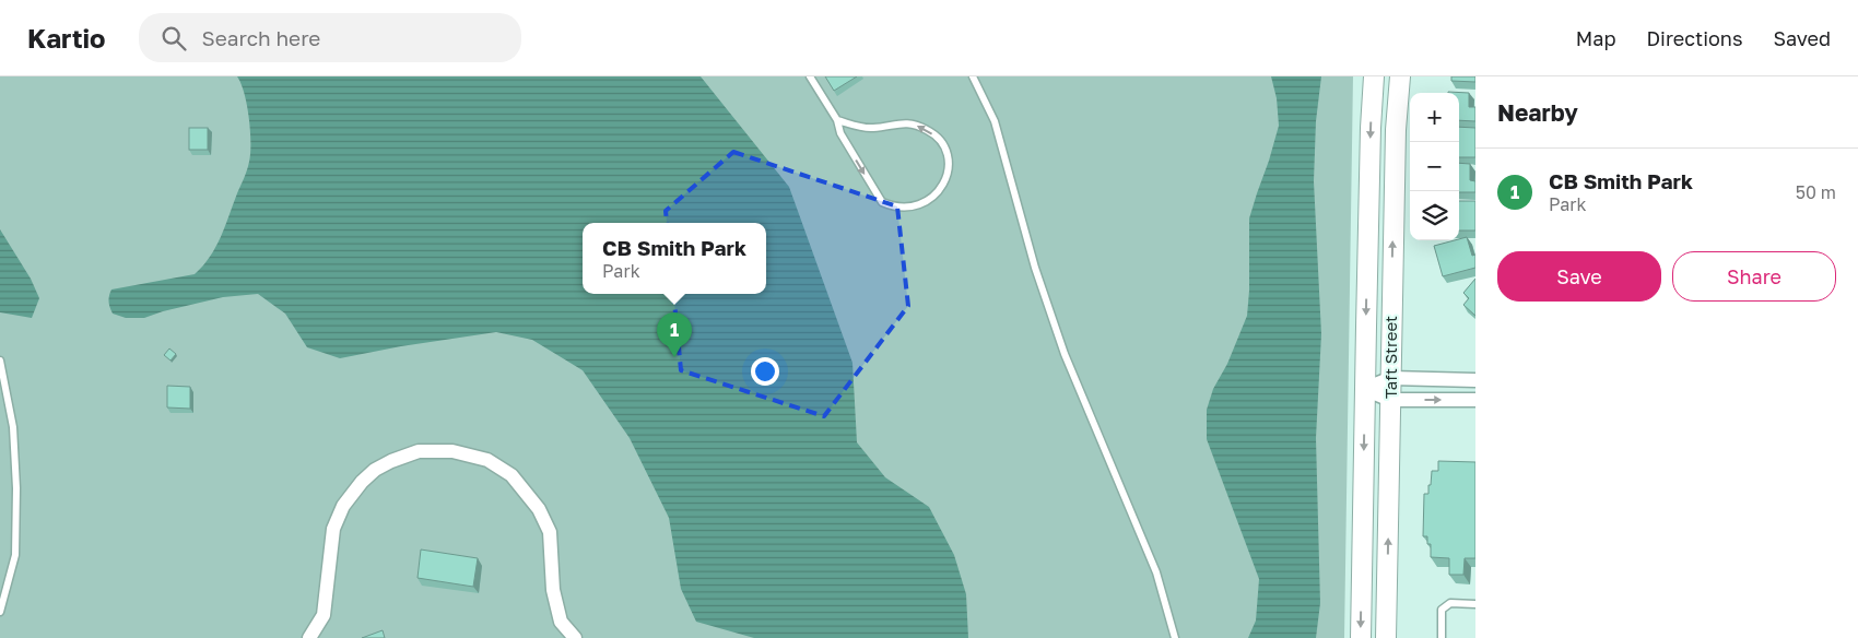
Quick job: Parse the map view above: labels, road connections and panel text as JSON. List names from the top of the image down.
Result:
{
  "streets": {
    "street": ["Taft Street"]
  },
  "page": {
    "header": "Kartio",
    "search": "Search here",
    "nav": ["Map", "Directions", "Saved"],
    "heading": "Nearby",
    "map_buttons": ["+", "−"],
    "list": [
      {
        "mark": "1",
        "name": "CB Smith Park",
        "note": "Park",
        "value": "50 m"
      }
    ],
    "popup": ["CB Smith Park", "Park"],
    "buttons": ["Save", "Share"],
    "pins": "1"
  }
}
